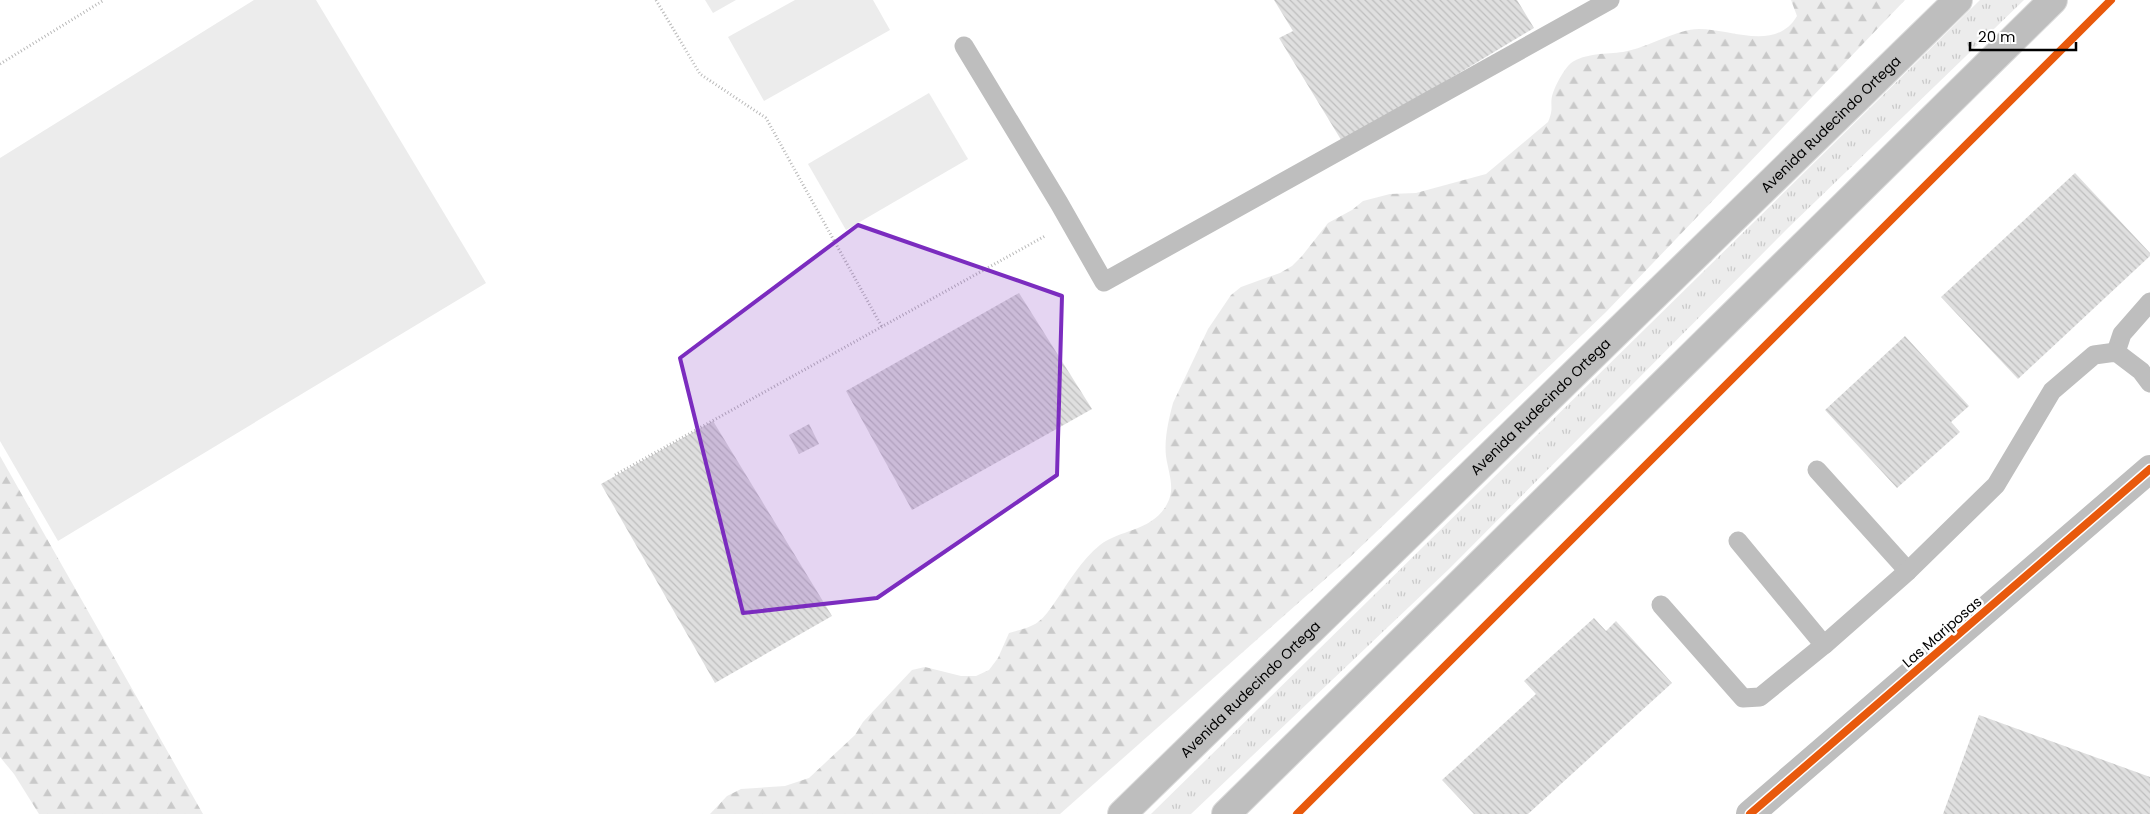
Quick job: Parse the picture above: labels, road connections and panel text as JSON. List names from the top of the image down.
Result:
{
  "streets": {
    "main road": ["Avenida Rudecindo Ortega", "Las Mariposas"]
  },
  "scale_bar": "20 m"
}
